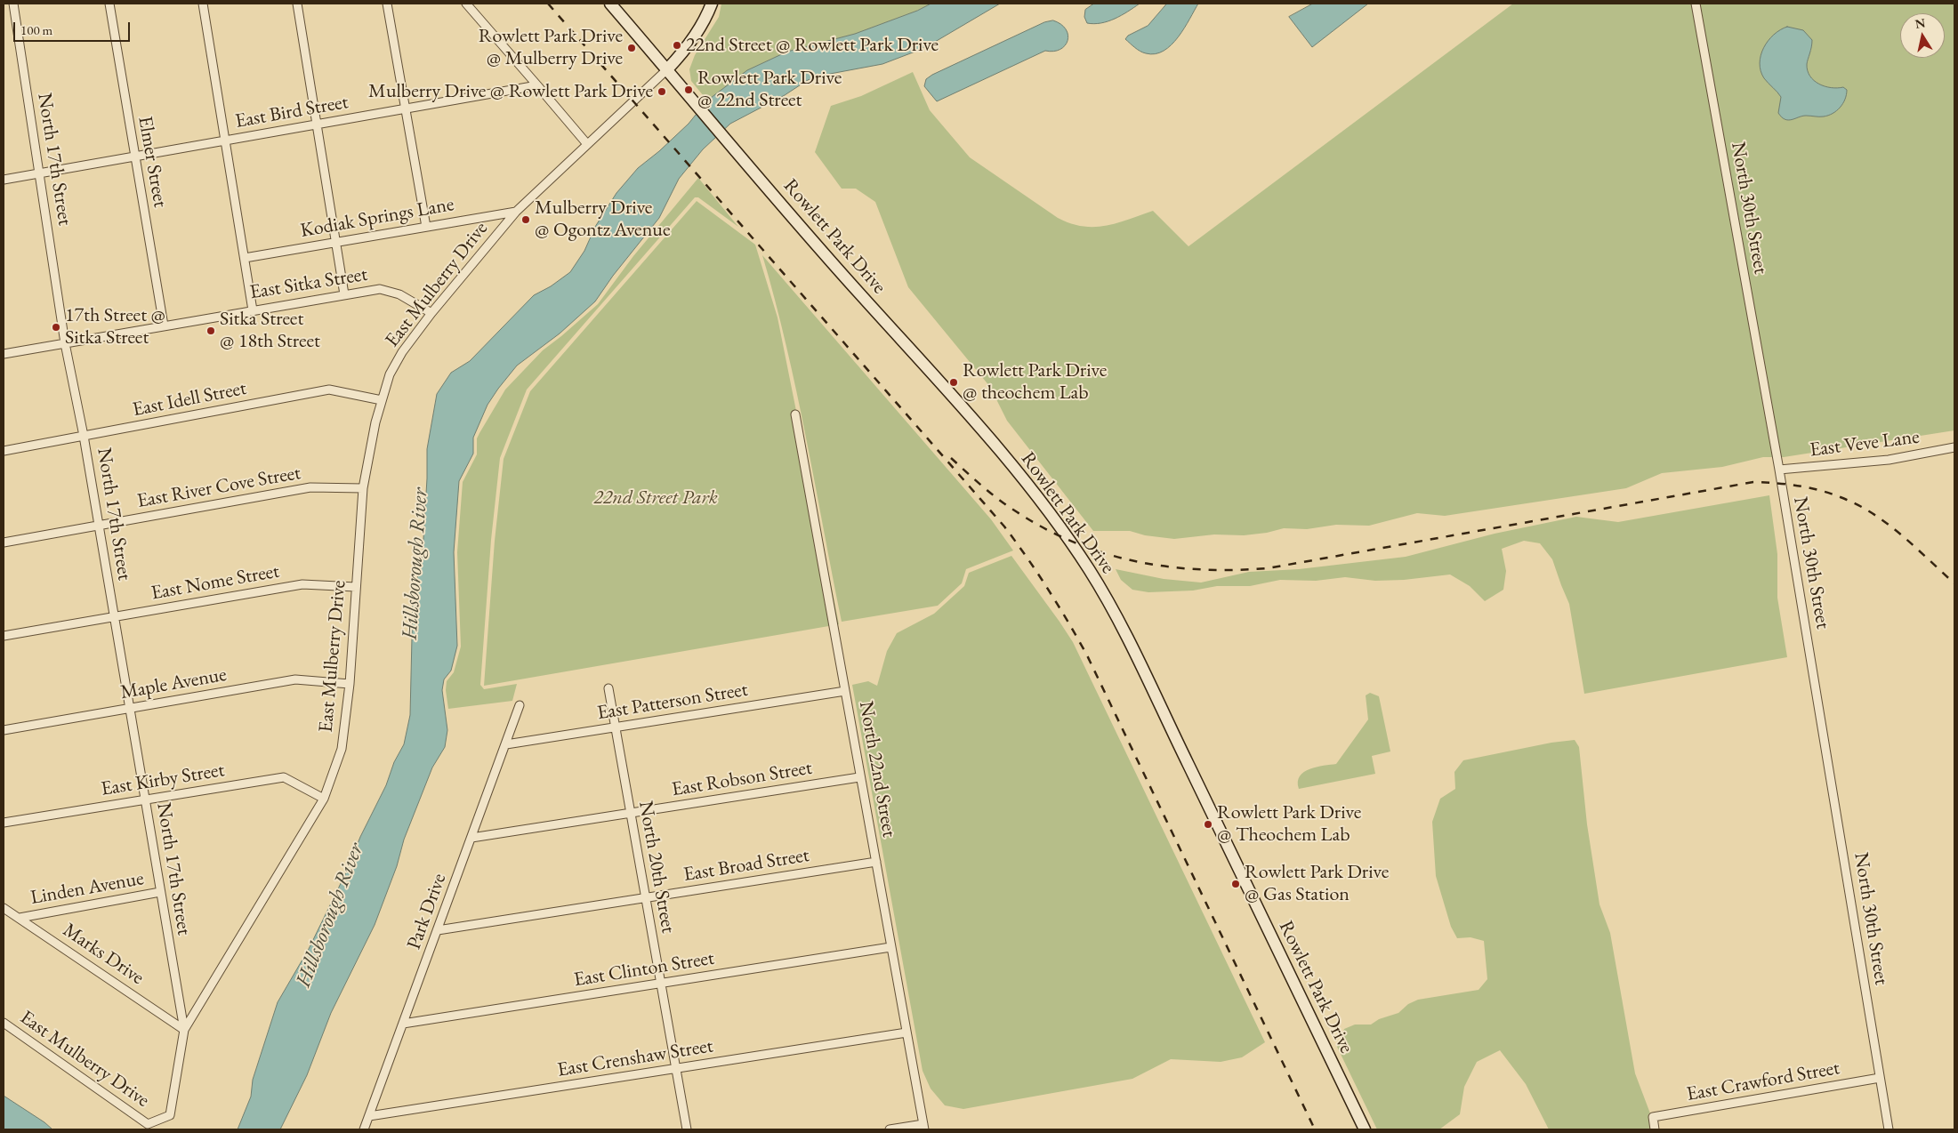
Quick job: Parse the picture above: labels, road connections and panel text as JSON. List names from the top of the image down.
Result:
{
  "streets": {
    "street": [
      "East Bird Street",
      "North 17th Street",
      "Elmer Street",
      "North 30th Street",
      "Kodiak Springs Lane",
      "Rowlett Park Drive",
      "East Sitka Street",
      "East Mulberry Drive",
      "East Idell Street",
      "East Veve Lane",
      "East River Cove Street",
      "East Nome Street",
      "Maple Avenue",
      "East Patterson Street",
      "North 22nd Street",
      "East Robson Street",
      "East Kirby Street",
      "East Broad Street",
      "North 20th Street",
      "Linden Avenue",
      "Park Drive",
      "Marks Drive",
      "East Clinton Street",
      "East Crenshaw Street",
      "East Crawford Street"
    ]
  },
  "crossings": [
    ["East Bird Street", "North 17th Street"],
    ["East Bird Street", "Elmer Street"],
    ["North 17th Street", "East Sitka Street"],
    ["North 17th Street", "East Mulberry Drive"],
    ["North 17th Street", "East Idell Street"],
    ["North 17th Street", "East River Cove Street"],
    ["North 17th Street", "East Nome Street"],
    ["North 17th Street", "Maple Avenue"],
    ["North 17th Street", "East Kirby Street"],
    ["North 17th Street", "Linden Avenue"],
    ["North 17th Street", "Marks Drive"],
    ["Elmer Street", "East Sitka Street"],
    ["North 30th Street", "East Veve Lane"],
    ["North 30th Street", "East Crawford Street"],
    ["Kodiak Springs Lane", "East Mulberry Drive"],
    ["Rowlett Park Drive", "East Mulberry Drive"],
    ["East Sitka Street", "East Mulberry Drive"],
    ["East Mulberry Drive", "East Idell Street"],
    ["East Mulberry Drive", "East River Cove Street"],
    ["East Mulberry Drive", "East Nome Street"],
    ["East Mulberry Drive", "Maple Avenue"],
    ["East Mulberry Drive", "East Kirby Street"],
    ["East Mulberry Drive", "Marks Drive"],
    ["East Patterson Street", "North 22nd Street"],
    ["East Patterson Street", "North 20th Street"],
    ["East Patterson Street", "Park Drive"],
    ["North 22nd Street", "East Robson Street"],
    ["North 22nd Street", "East Broad Street"],
    ["North 22nd Street", "East Clinton Street"],
    ["North 22nd Street", "East Crenshaw Street"],
    ["East Robson Street", "North 20th Street"],
    ["East Robson Street", "Park Drive"],
    ["East Broad Street", "North 20th Street"],
    ["East Broad Street", "Park Drive"],
    ["North 20th Street", "East Clinton Street"],
    ["North 20th Street", "East Crenshaw Street"],
    ["Linden Avenue", "Marks Drive"],
    ["Park Drive", "East Clinton Street"],
    ["Park Drive", "East Crenshaw Street"]
  ],
  "water": ["Hillsborough River"],
  "parks": ["22nd Street Park"],
  "places": [
    "22nd Street @ Rowlett Park Drive",
    "Rowlett Park Drive @ Mulberry Drive",
    "Rowlett Park Drive @ 22nd Street",
    "Mulberry Drive @ Rowlett Park Drive",
    "Mulberry Drive @ Ogontz Avenue",
    "17th Street @ Sitka Street",
    "Sitka Street @ 18th Street",
    "Rowlett Park Drive @ theochem Lab",
    "Rowlett Park Drive @ Theochem Lab",
    "Rowlett Park Drive @ Gas Station"
  ],
  "scale_bar": "100 m",
  "north": "top"
}
